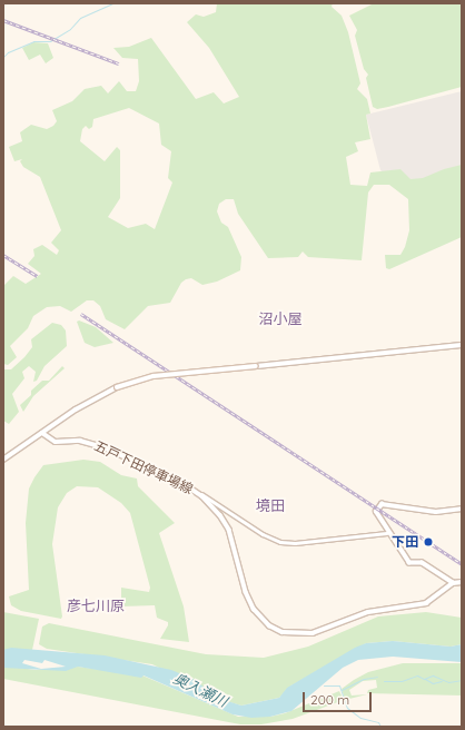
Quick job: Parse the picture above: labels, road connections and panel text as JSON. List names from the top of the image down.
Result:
{
  "streets": {
    "main road": ["五戸下田停車場線"]
  },
  "districts": ["沼小屋", "境田", "彦七川原"],
  "water": ["奥入瀬川"],
  "places": ["下田"],
  "scale_bar": "200 m"
}
